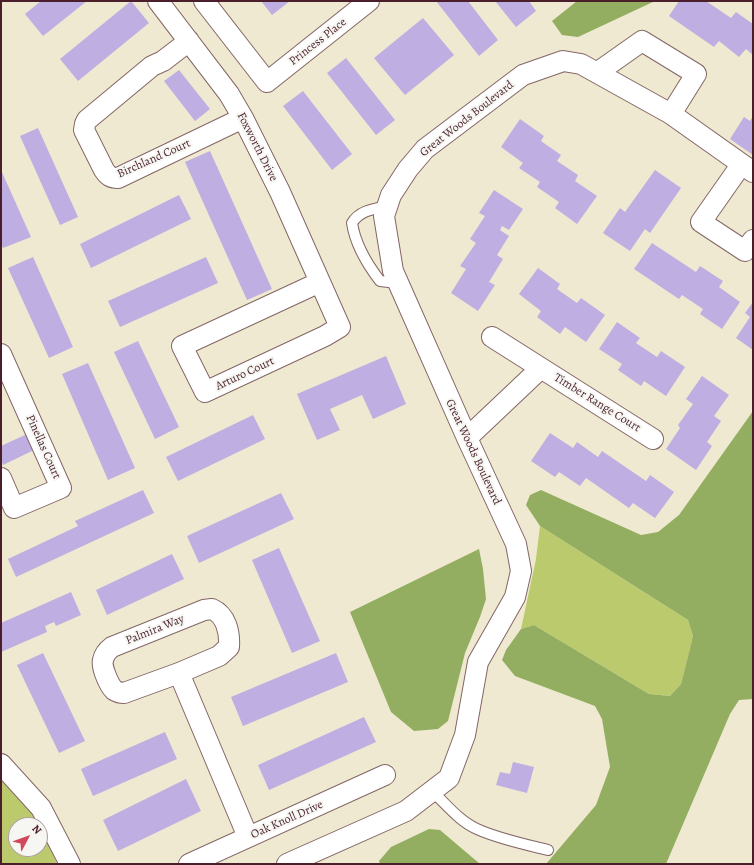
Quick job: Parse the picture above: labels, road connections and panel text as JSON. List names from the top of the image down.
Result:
{
  "streets": {
    "street": [
      "Princess Place",
      "Great Woods Boulevard",
      "Foxworth Drive",
      "Birchland Court",
      "Arturo Court",
      "Timber Range Court",
      "Pinellas Court",
      "Palmira Way",
      "Oak Knoll Drive"
    ]
  },
  "crossings": [
    ["Great Woods Boulevard", "Timber Range Court"],
    ["Foxworth Drive", "Birchland Court"],
    ["Foxworth Drive", "Arturo Court"]
  ],
  "north": "top right"
}
